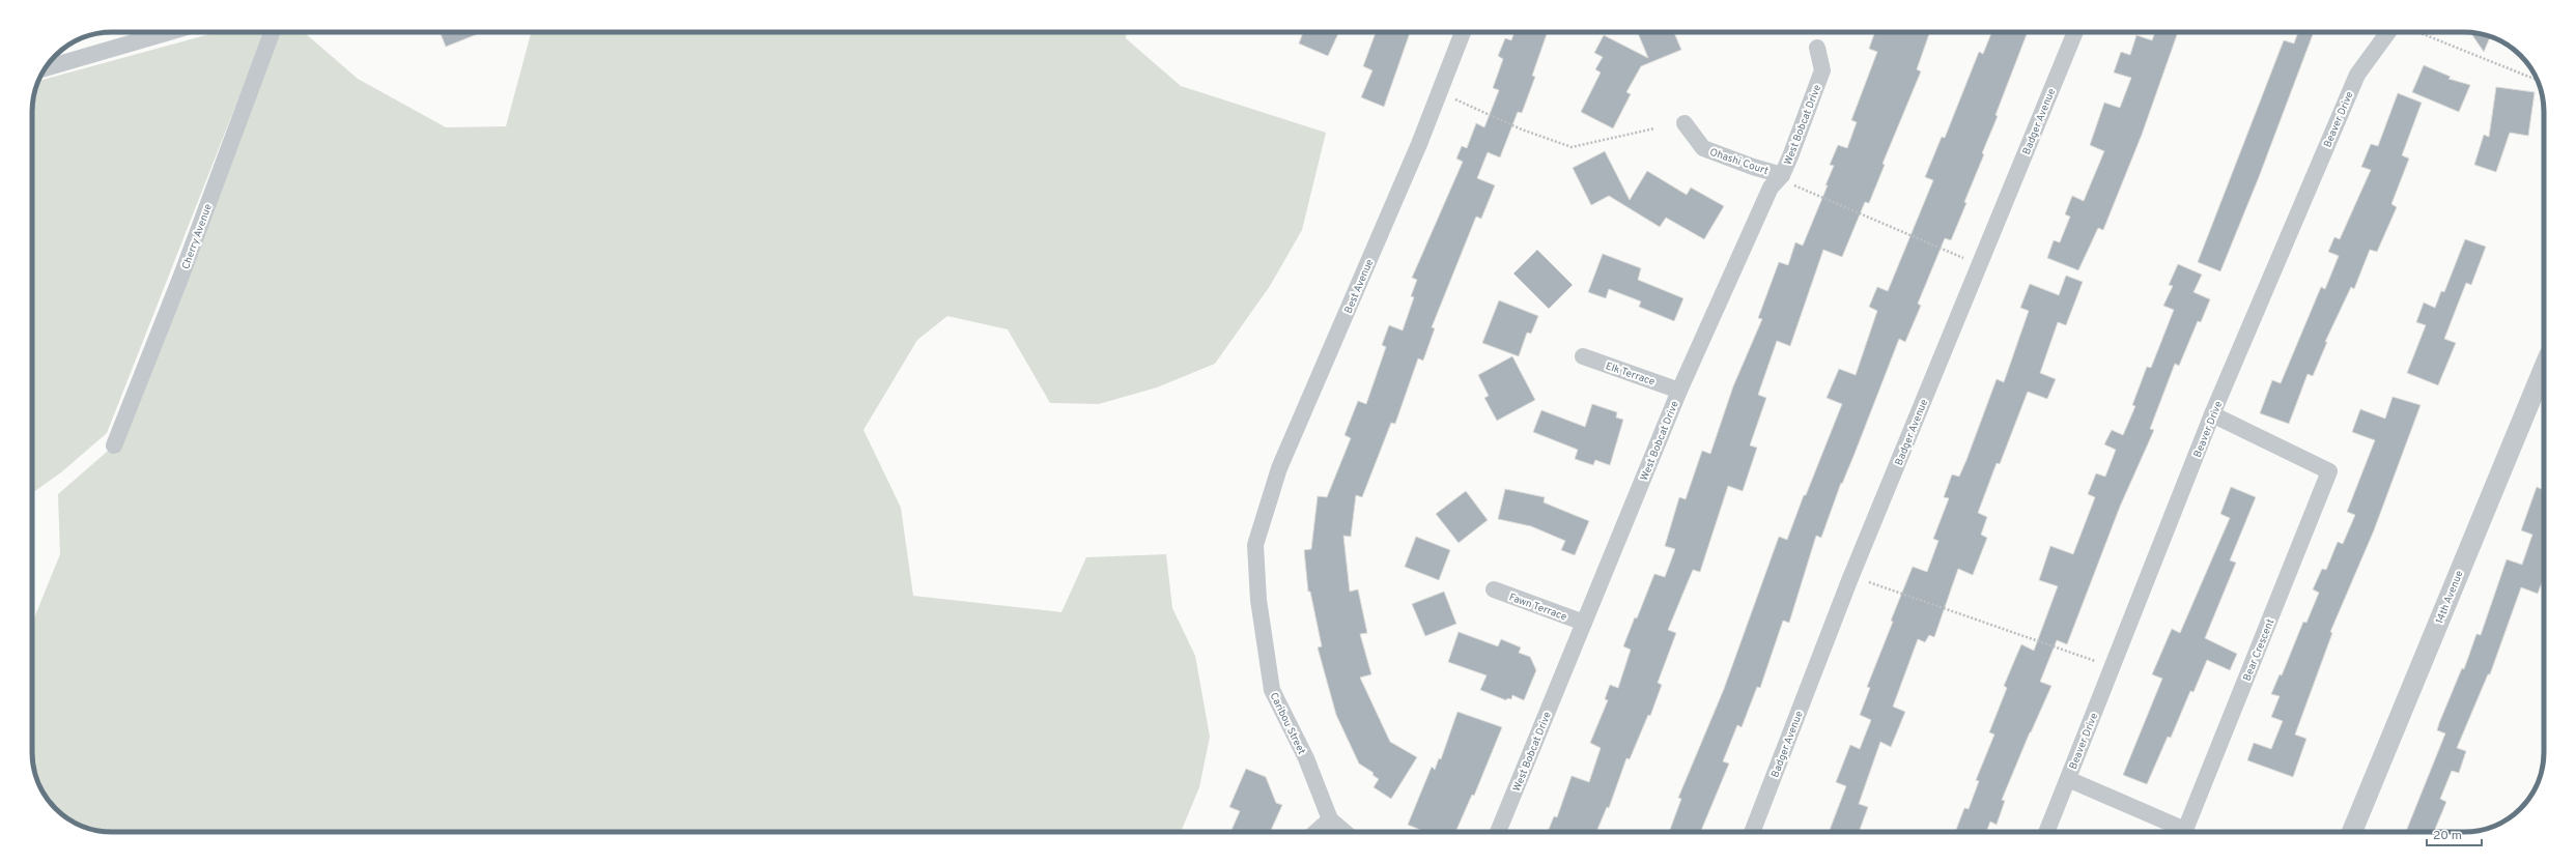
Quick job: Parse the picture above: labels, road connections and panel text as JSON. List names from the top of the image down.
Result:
{
  "streets": {
    "street": [
      "Beaver Drive",
      "Badger Avenue",
      "West Bobcat Drive",
      "Ohashi Court",
      "Cherry Avenue",
      "Best Avenue",
      "Elk Terrace",
      "14th Avenue",
      "Fawn Terrace",
      "Bear Crescent",
      "Caribou Street"
    ]
  },
  "crossings": [
    ["Beaver Drive", "Bear Crescent"],
    ["West Bobcat Drive", "Ohashi Court"],
    ["West Bobcat Drive", "Elk Terrace"],
    ["West Bobcat Drive", "Fawn Terrace"],
    ["Best Avenue", "Caribou Street"]
  ],
  "scale_bar": "20 m"
}
